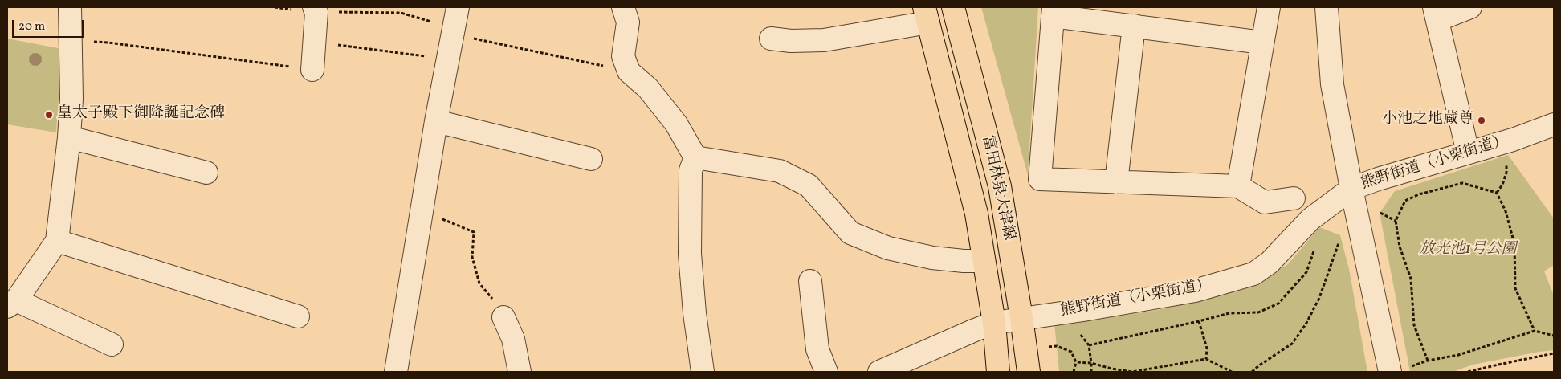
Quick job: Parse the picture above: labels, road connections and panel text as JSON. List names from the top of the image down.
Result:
{
  "streets": {
    "main road": ["富田林泉大津線"],
    "street": ["熊野街道（小栗街道）"]
  },
  "crossings": [
    ["熊野街道（小栗街道）", "富田林泉大津線"]
  ],
  "parks": ["放光池1号公園"],
  "places": ["皇太子殿下御降誕記念碑", "小池之地蔵尊"],
  "scale_bar": "20 m"
}
